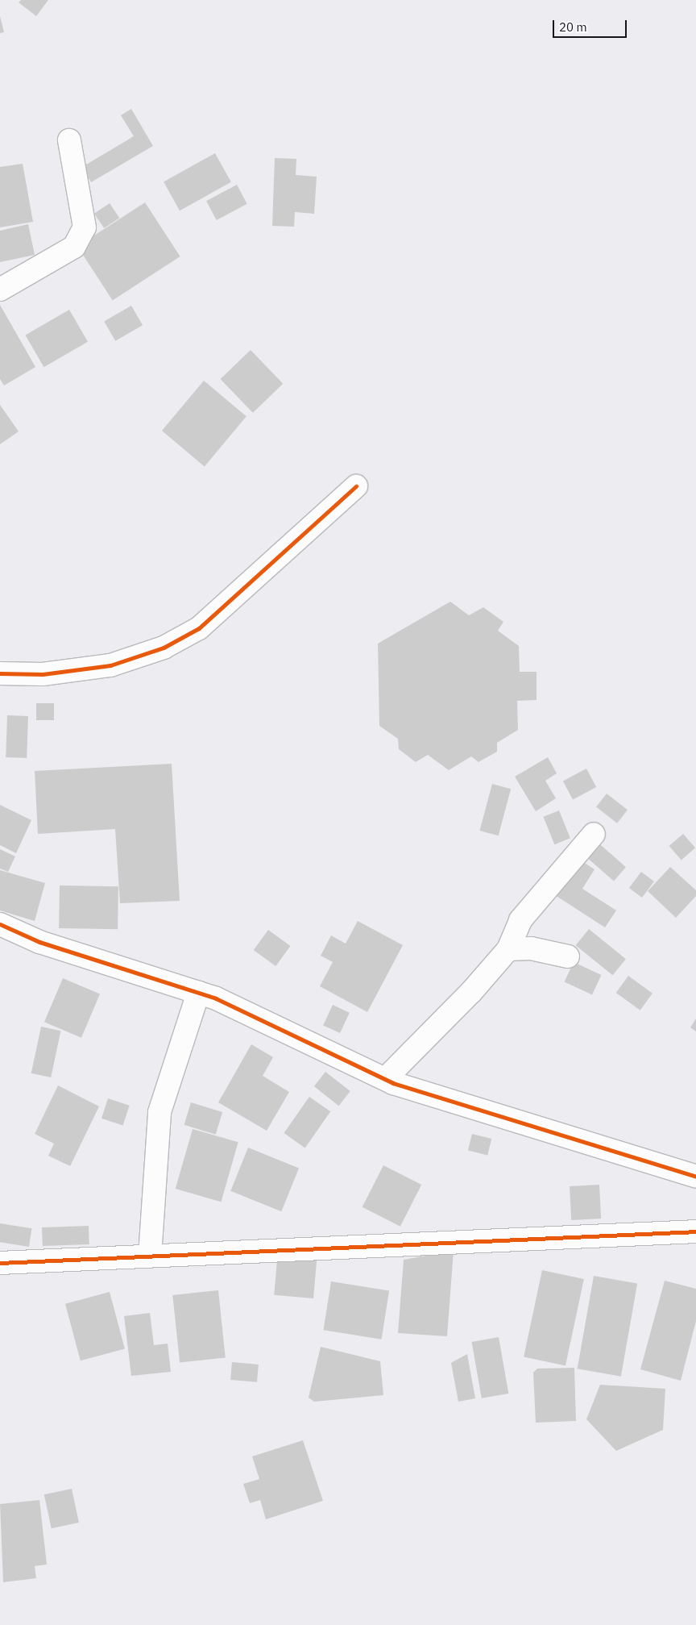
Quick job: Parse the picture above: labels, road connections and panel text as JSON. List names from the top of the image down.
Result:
{
  "scale_bar": "20 m"
}
